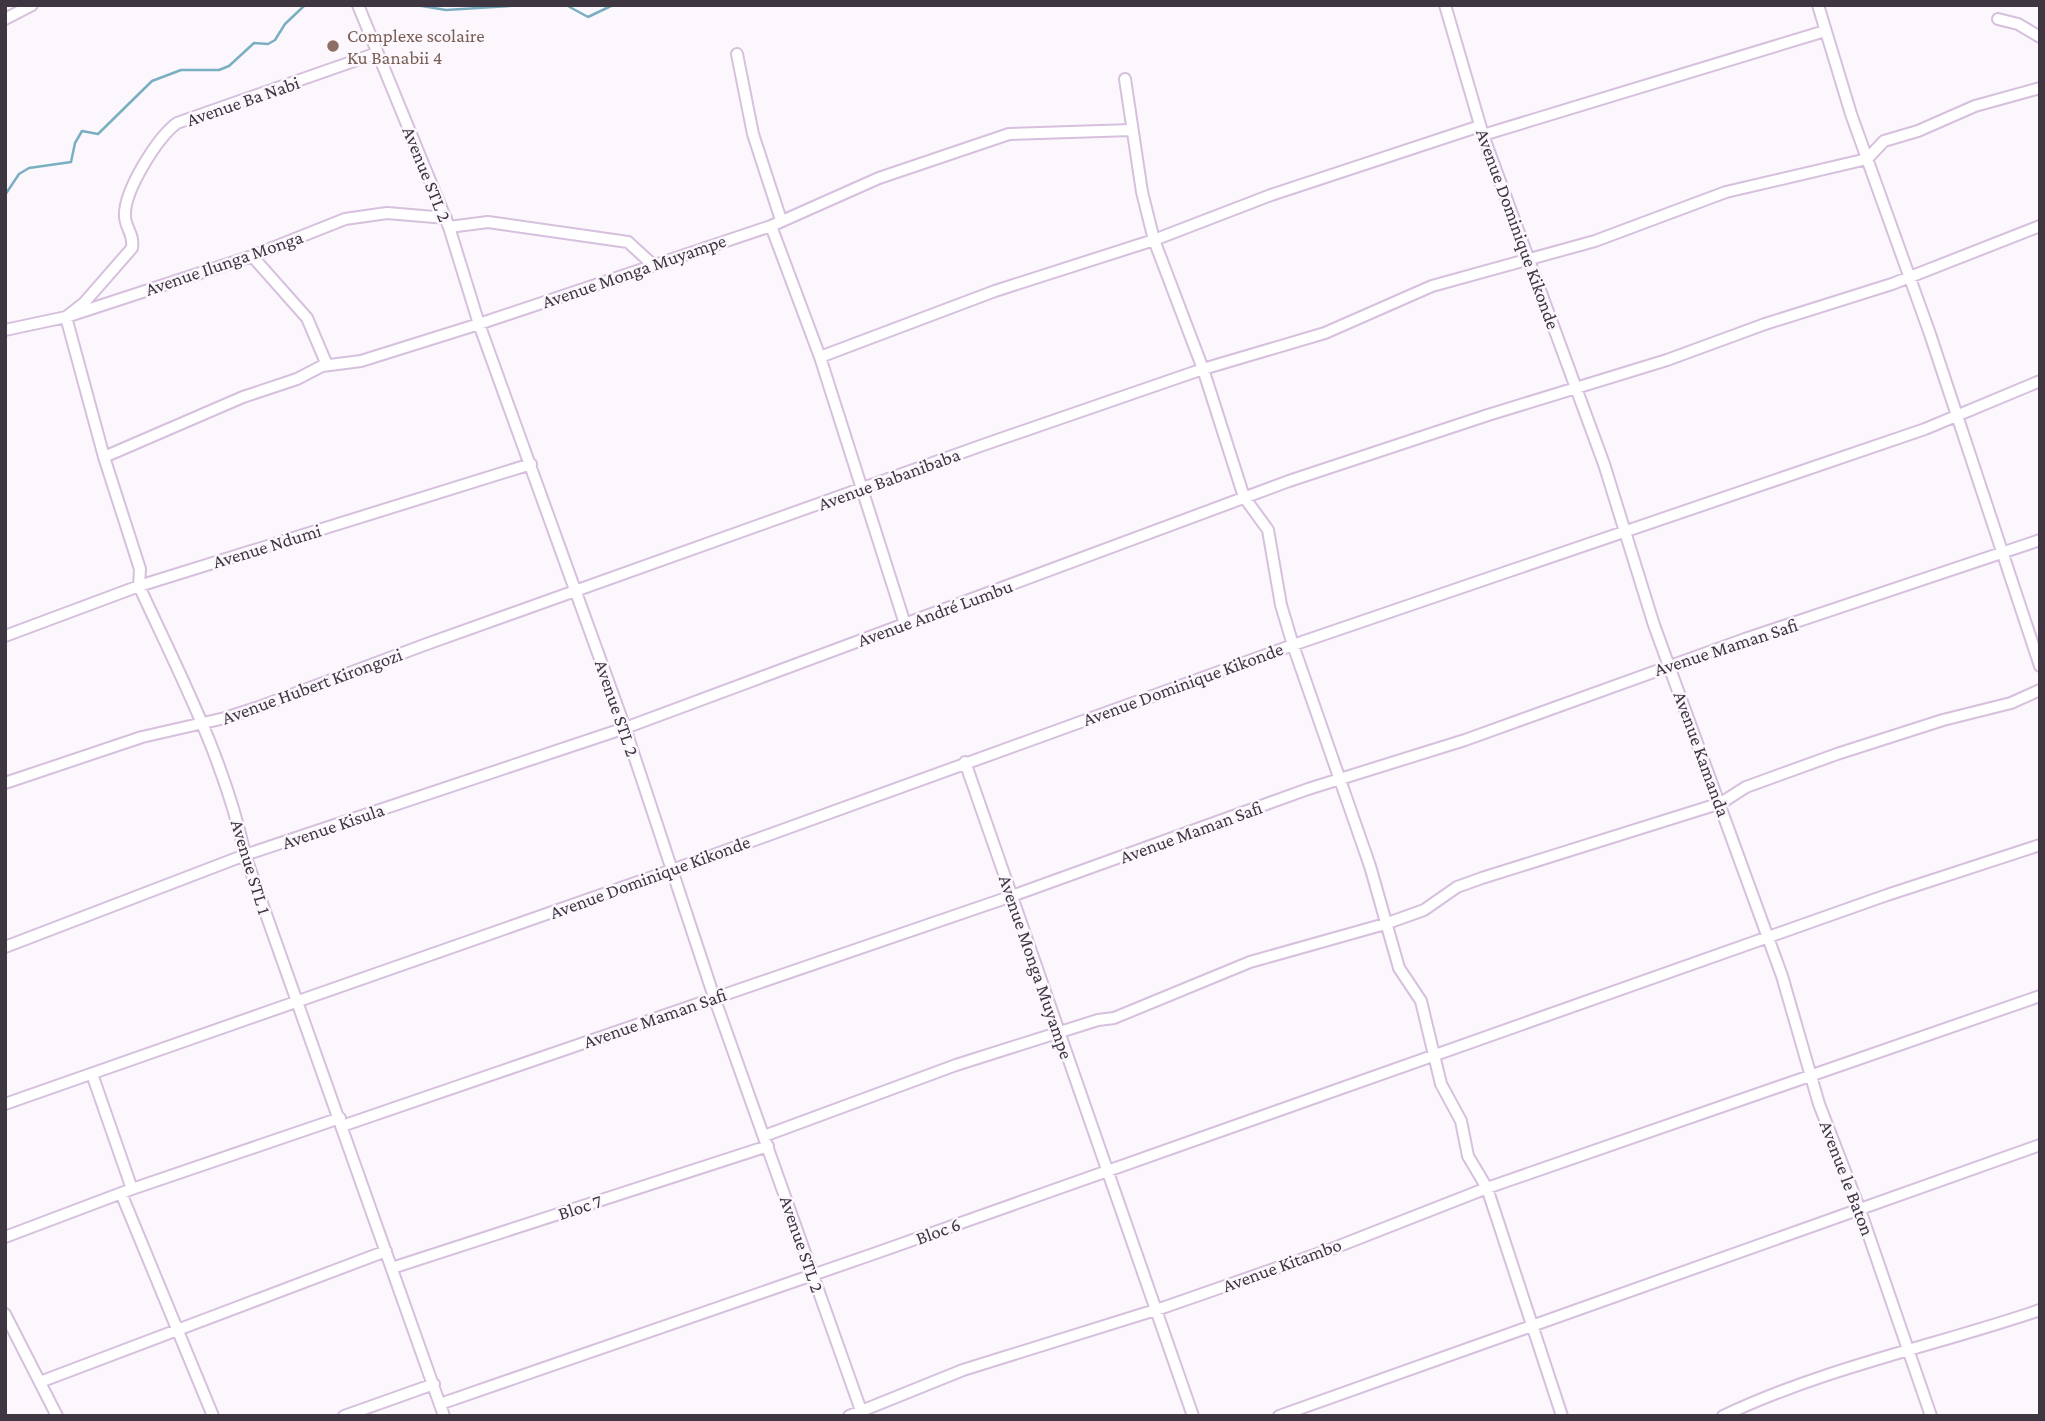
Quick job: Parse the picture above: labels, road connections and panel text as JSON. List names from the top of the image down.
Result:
{
  "streets": {
    "street": [
      "Avenue Ba Nabi",
      "Avenue STL 2",
      "Avenue Dominique Kikonde",
      "Avenue Ilunga Monga",
      "Avenue Monga Muyampe",
      "Avenue Babanibaba",
      "Avenue Ndumi",
      "Avenue André Lumbu",
      "Avenue Maman Safi",
      "Avenue Hubert Kirongozi",
      "Avenue Kamanda",
      "Avenue Kisula",
      "Avenue STL 1",
      "Avenue le Baton",
      "Bloc 7",
      "Bloc 6",
      "Avenue Kitambo"
    ]
  },
  "crossings": [
    ["Avenue Ba Nabi", "Avenue STL 2"],
    ["Avenue Ba Nabi", "Avenue Ilunga Monga"],
    ["Avenue Ba Nabi", "Avenue STL 1"],
    ["Avenue STL 2", "Avenue Dominique Kikonde"],
    ["Avenue STL 2", "Avenue Ilunga Monga"],
    ["Avenue STL 2", "Avenue Monga Muyampe"],
    ["Avenue STL 2", "Avenue Babanibaba"],
    ["Avenue STL 2", "Avenue Ndumi"],
    ["Avenue STL 2", "Avenue André Lumbu"],
    ["Avenue STL 2", "Avenue Maman Safi"],
    ["Avenue STL 2", "Avenue Hubert Kirongozi"],
    ["Avenue STL 2", "Avenue Kisula"],
    ["Avenue STL 2", "Bloc 7"],
    ["Avenue STL 2", "Bloc 6"],
    ["Avenue STL 2", "Avenue Kitambo"],
    ["Avenue Dominique Kikonde", "Avenue Monga Muyampe"],
    ["Avenue Dominique Kikonde", "Avenue Babanibaba"],
    ["Avenue Dominique Kikonde", "Avenue André Lumbu"],
    ["Avenue Dominique Kikonde", "Avenue Kamanda"],
    ["Avenue Dominique Kikonde", "Avenue STL 1"],
    ["Avenue Ilunga Monga", "Avenue Monga Muyampe"],
    ["Avenue Ilunga Monga", "Avenue STL 1"],
    ["Avenue Monga Muyampe", "Avenue Maman Safi"],
    ["Avenue Monga Muyampe", "Avenue STL 1"],
    ["Avenue Monga Muyampe", "Bloc 7"],
    ["Avenue Monga Muyampe", "Bloc 6"],
    ["Avenue Monga Muyampe", "Avenue Kitambo"],
    ["Avenue Babanibaba", "Avenue Hubert Kirongozi"],
    ["Avenue Ndumi", "Avenue STL 1"],
    ["Avenue André Lumbu", "Avenue Kisula"],
    ["Avenue Maman Safi", "Avenue Kamanda"],
    ["Avenue Maman Safi", "Avenue STL 1"],
    ["Avenue Hubert Kirongozi", "Avenue STL 1"],
    ["Avenue Kamanda", "Avenue le Baton"],
    ["Avenue Kamanda", "Bloc 7"],
    ["Avenue Kamanda", "Bloc 6"],
    ["Avenue Kisula", "Avenue STL 1"],
    ["Avenue STL 1", "Bloc 7"],
    ["Avenue STL 1", "Bloc 6"],
    ["Avenue le Baton", "Bloc 6"],
    ["Avenue le Baton", "Avenue Kitambo"]
  ],
  "places": ["Complexe scolaire Ku Banabii 4"]
}
